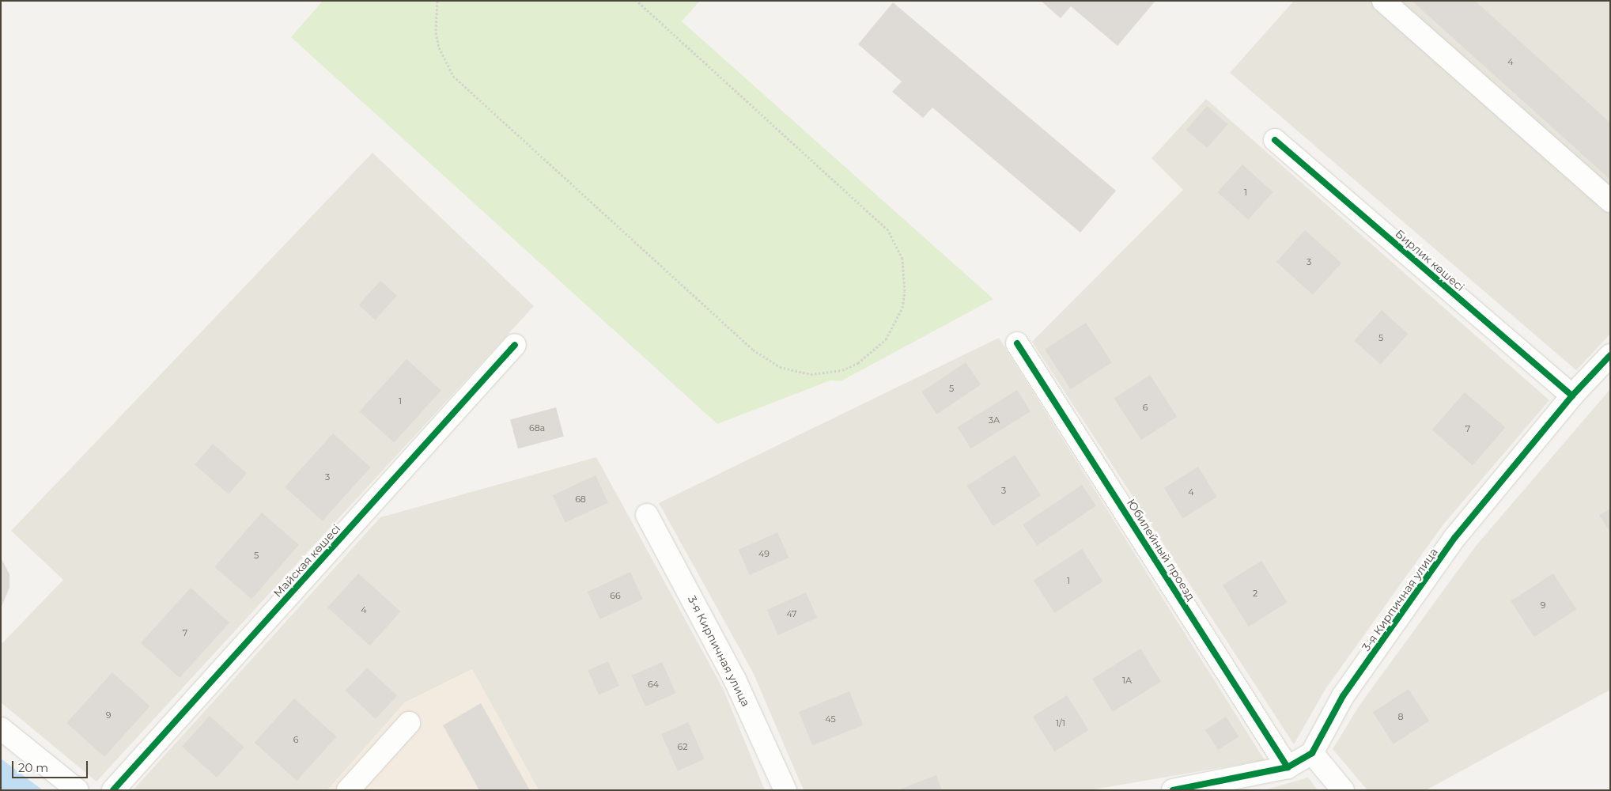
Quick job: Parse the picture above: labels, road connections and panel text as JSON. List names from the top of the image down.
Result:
{
  "streets": {
    "street": [
      "Бирлик көшесі",
      "Юбилейный проезд",
      "Майская көшесі",
      "3-я Кирпичная улица"
    ]
  },
  "crossings": [
    ["Бирлик көшесі", "3-я Кирпичная улица"]
  ],
  "house_numbers": [
    "4",
    "1",
    "3",
    "5",
    "5",
    "1",
    "6",
    "3А",
    "68а",
    "7",
    "3",
    "3",
    "4",
    "68",
    "49",
    "5",
    "1",
    "2",
    "66",
    "9",
    "4",
    "47",
    "7",
    "1А",
    "64",
    "9",
    "8",
    "45",
    "1/1",
    "6",
    "62"
  ],
  "scale_bar": "20 m"
}
